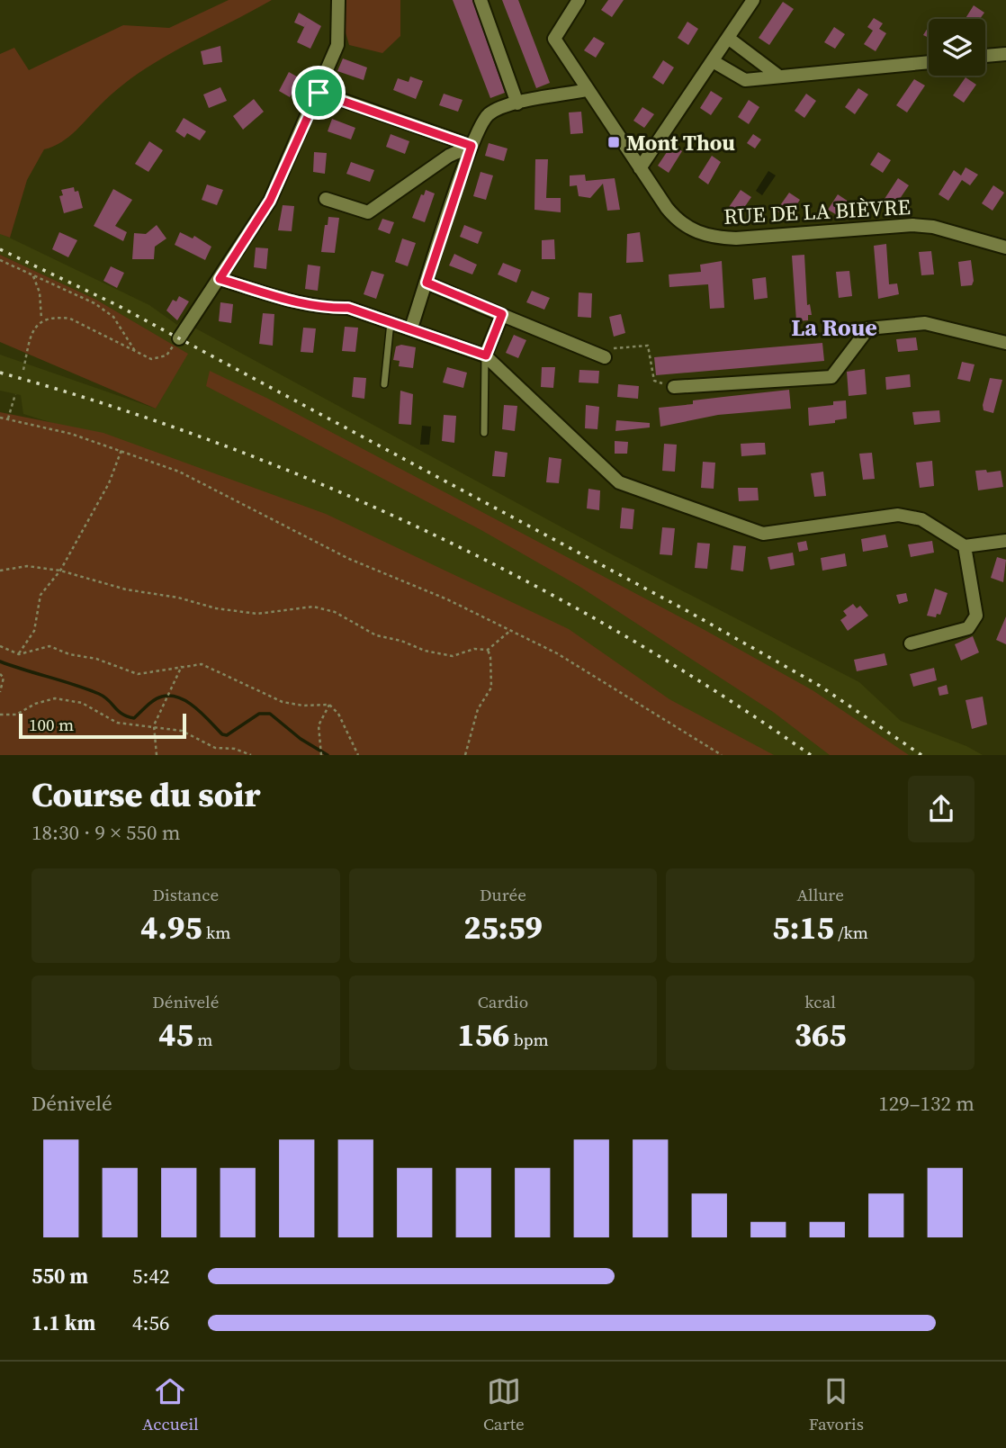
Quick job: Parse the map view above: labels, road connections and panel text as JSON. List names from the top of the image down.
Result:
{
  "streets": {
    "street": ["RUE DE LA BIÈVRE"]
  },
  "districts": ["La Roue"],
  "places": {
    "transit": ["Mont Thou"]
  },
  "scale_bar": "100 m",
  "page": {
    "scale": "100 m",
    "heading": ["Course du soir", "18:30 · 9 × 550 m"],
    "stats": [
      ["Distance", "4.95 km"],
      ["Durée", "25:59"],
      ["Allure", "5:15 /km"],
      ["Dénivelé", "45 m"],
      ["Cardio", "156 bpm"],
      ["kcal", "365"]
    ],
    "chart": ["Dénivelé", "129–132 m"],
    "list": [
      {
        "name": "550 m",
        "note": "5:42"
      },
      {
        "name": "1.1 km",
        "note": "4:56"
      }
    ],
    "tabs": ["Accueil", "Carte", "Favoris"]
  }
}
